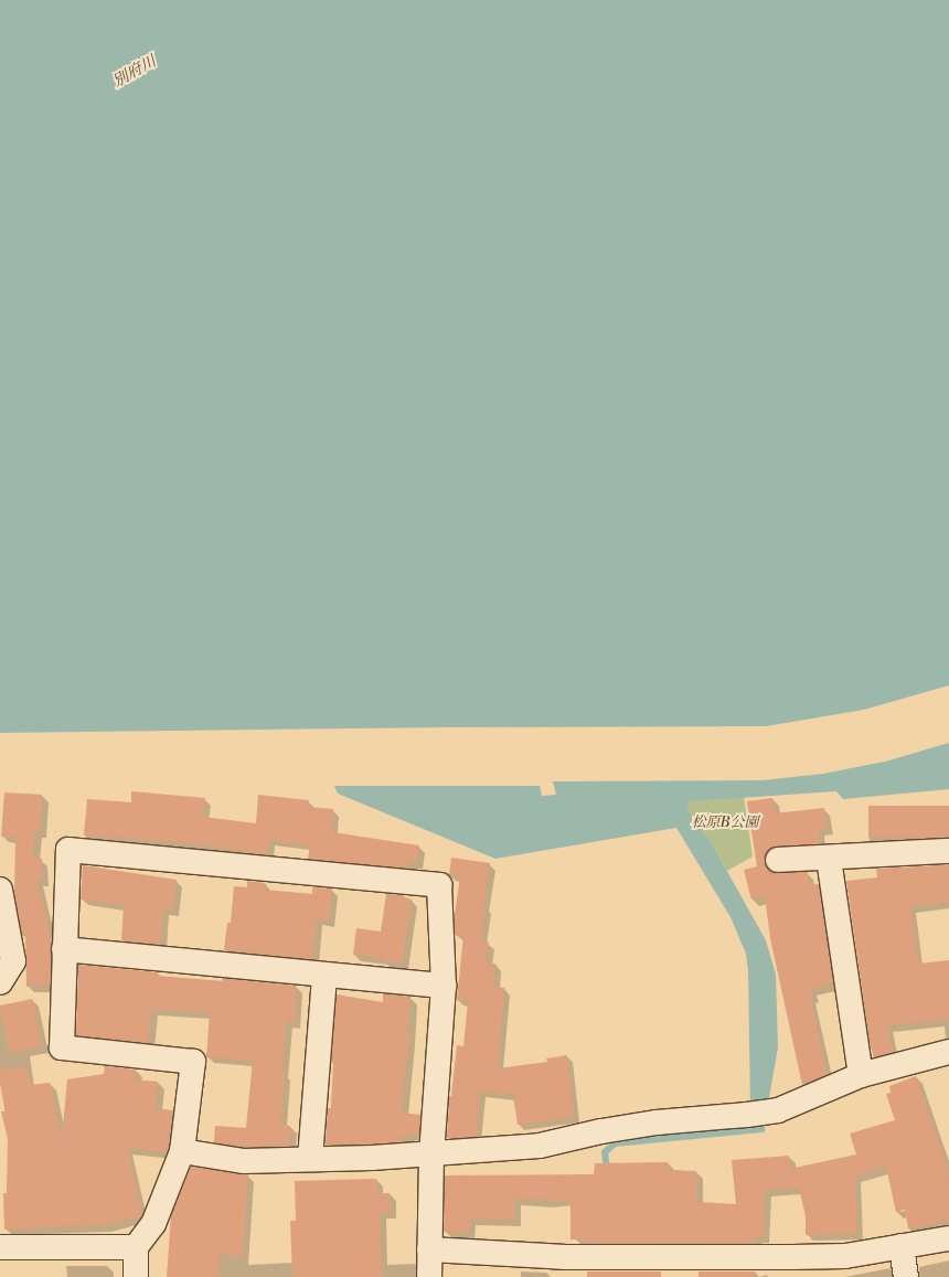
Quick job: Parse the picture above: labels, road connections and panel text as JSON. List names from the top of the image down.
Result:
{
  "water": ["別府川"],
  "parks": ["松原B公園"]
}
